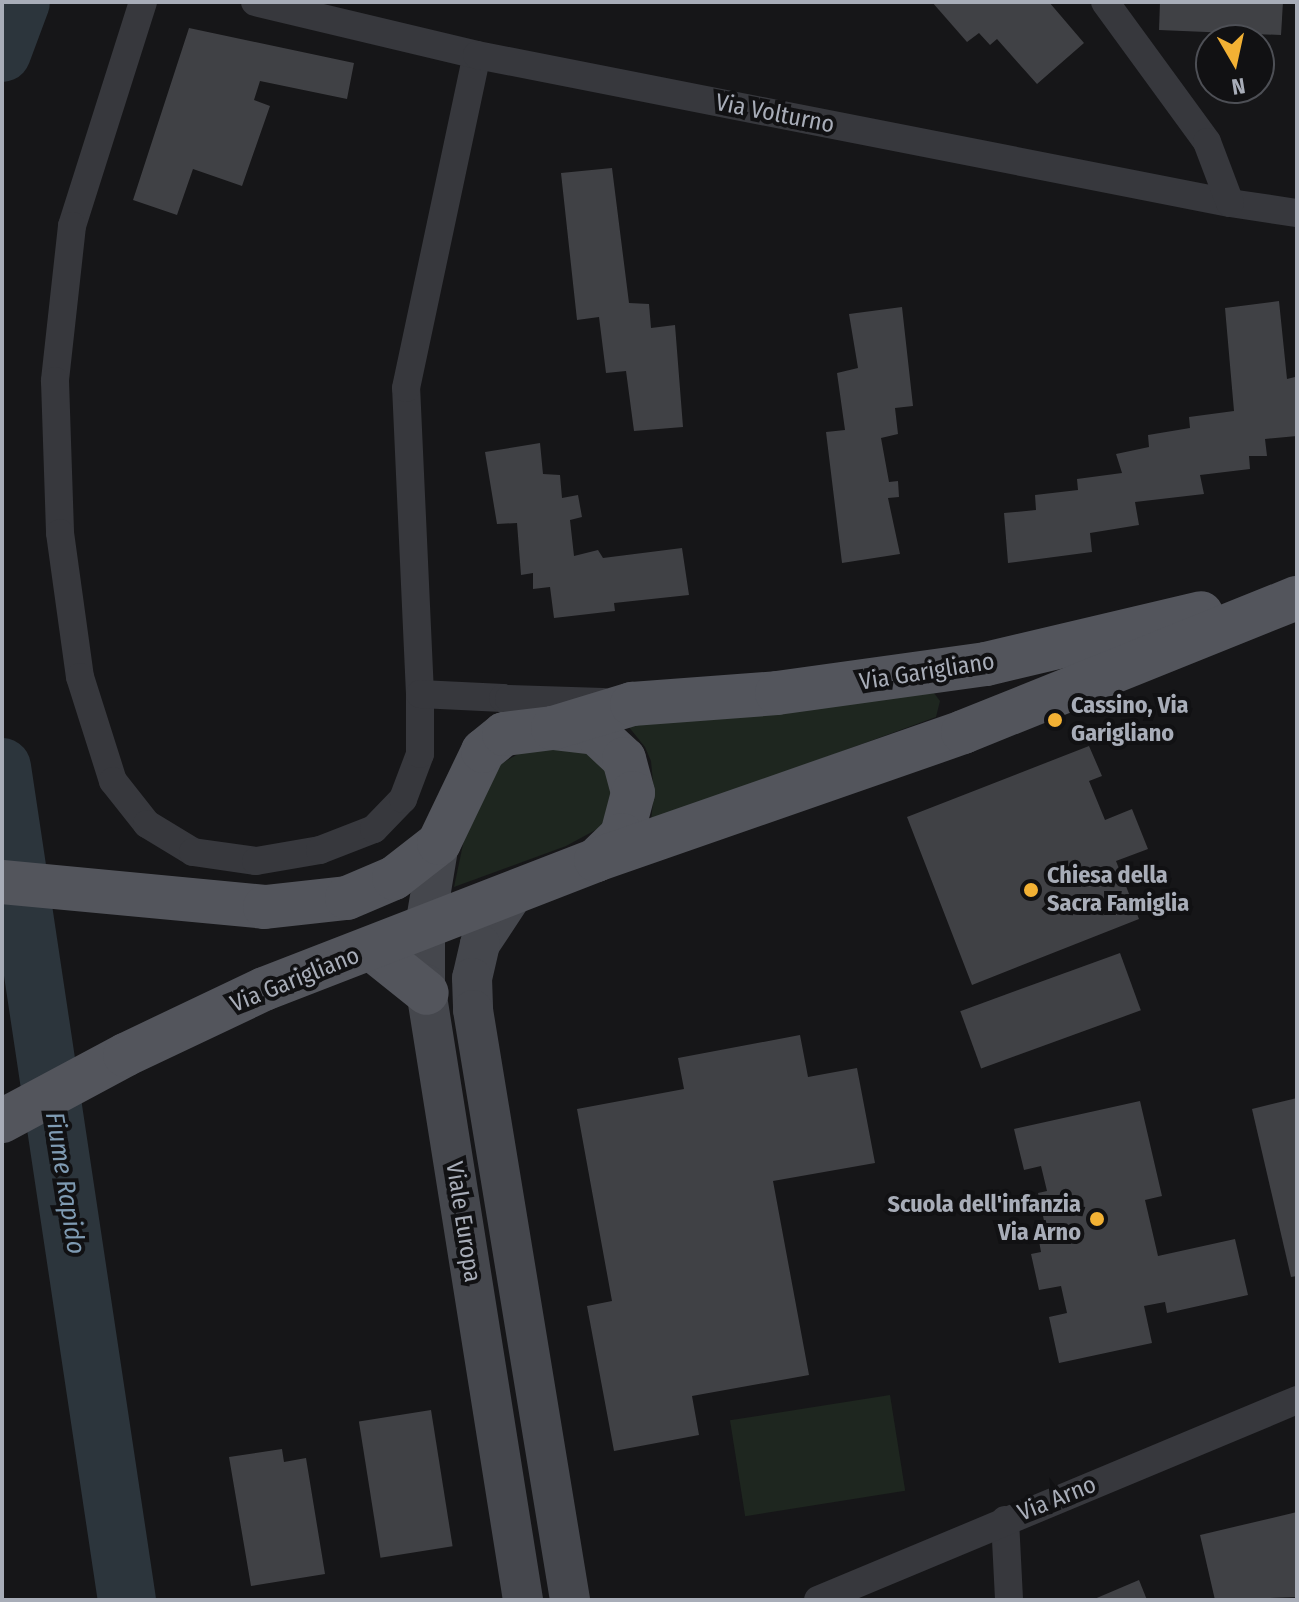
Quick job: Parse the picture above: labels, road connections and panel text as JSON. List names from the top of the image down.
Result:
{
  "streets": {
    "main road": ["Via Garigliano"],
    "street": ["Via Volturno", "Viale Europa", "Via Arno"]
  },
  "crossings": [
    ["Via Garigliano", "Viale Europa"]
  ],
  "water": ["Fiume Rapido"],
  "places": ["Cassino, Via Garigliano", "Chiesa della Sacra Famiglia", "Scuola dell'infanzia Via Arno"],
  "north": "bottom"
}
